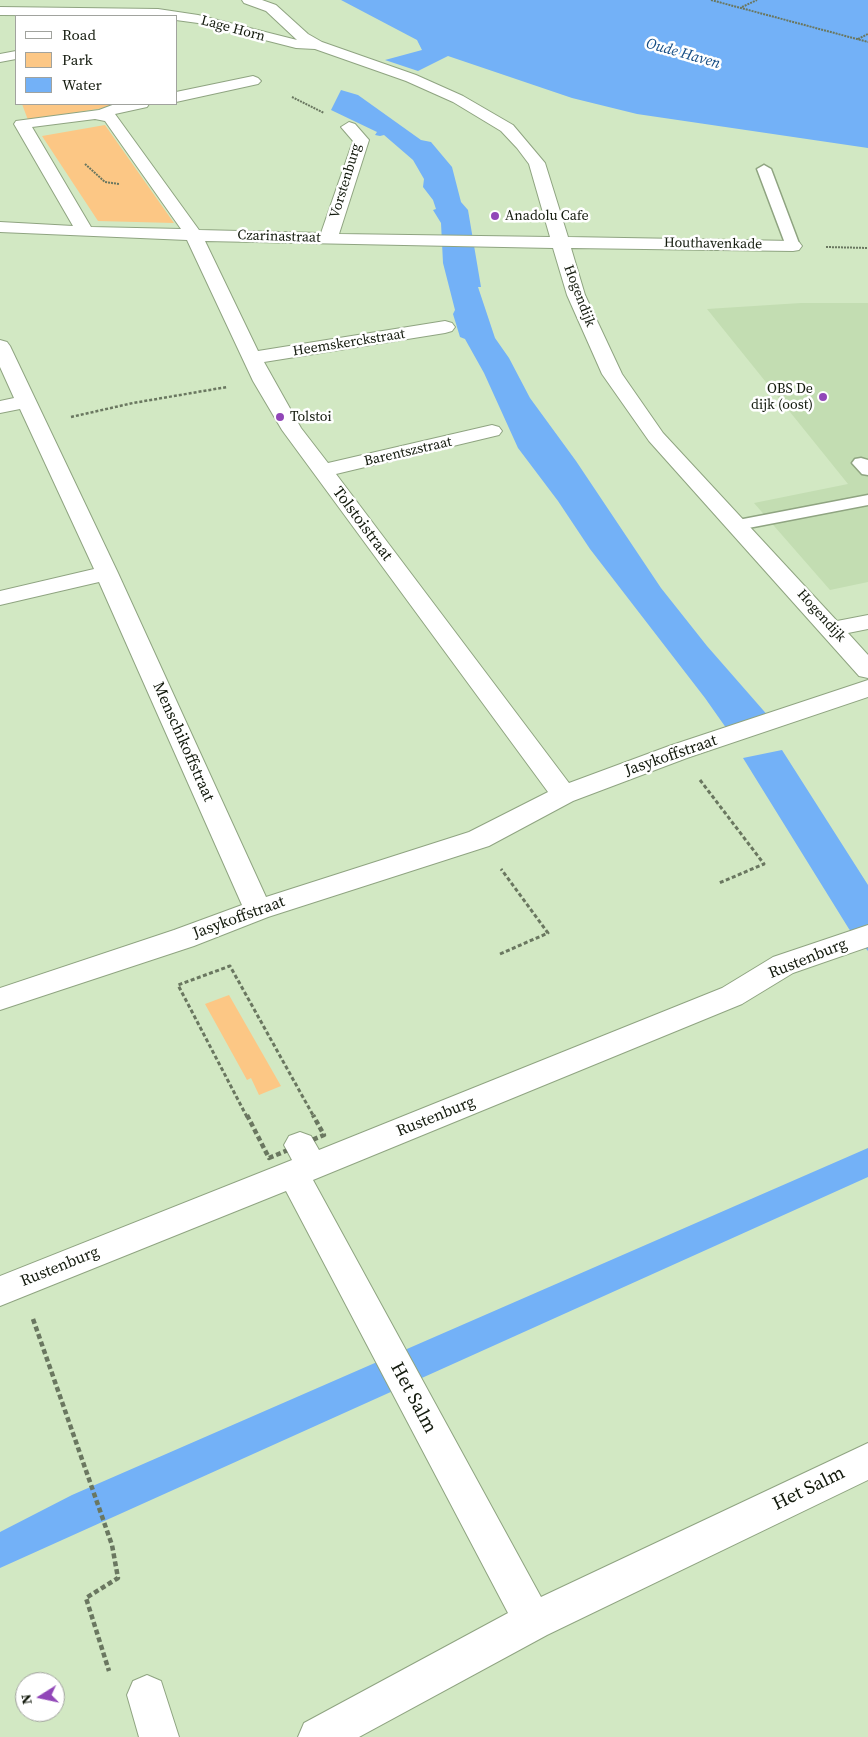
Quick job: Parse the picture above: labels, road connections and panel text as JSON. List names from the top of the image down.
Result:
{
  "streets": {
    "street": [
      "Lage Horn",
      "Vorstenburg",
      "Czarinastraat",
      "Houthavenkade",
      "Hogendijk",
      "Heemskerckstraat",
      "Barentszstraat",
      "Tolstoistraat",
      "Menschikoffstraat",
      "Jasykoffstraat",
      "Rustenburg",
      "Het Salm"
    ]
  },
  "crossings": [
    ["Lage Horn", "Hogendijk"],
    ["Vorstenburg", "Czarinastraat"],
    ["Czarinastraat", "Houthavenkade"],
    ["Czarinastraat", "Hogendijk"],
    ["Czarinastraat", "Tolstoistraat"],
    ["Houthavenkade", "Hogendijk"],
    ["Heemskerckstraat", "Tolstoistraat"],
    ["Barentszstraat", "Tolstoistraat"],
    ["Tolstoistraat", "Jasykoffstraat"],
    ["Menschikoffstraat", "Jasykoffstraat"],
    ["Rustenburg", "Het Salm"]
  ],
  "water": ["Oude Haven"],
  "places": ["Anadolu Cafe", "OBS De dijk (oost)", "Tolstoi"],
  "legend": ["Road", "Park", "Water"],
  "north": "left"
}
